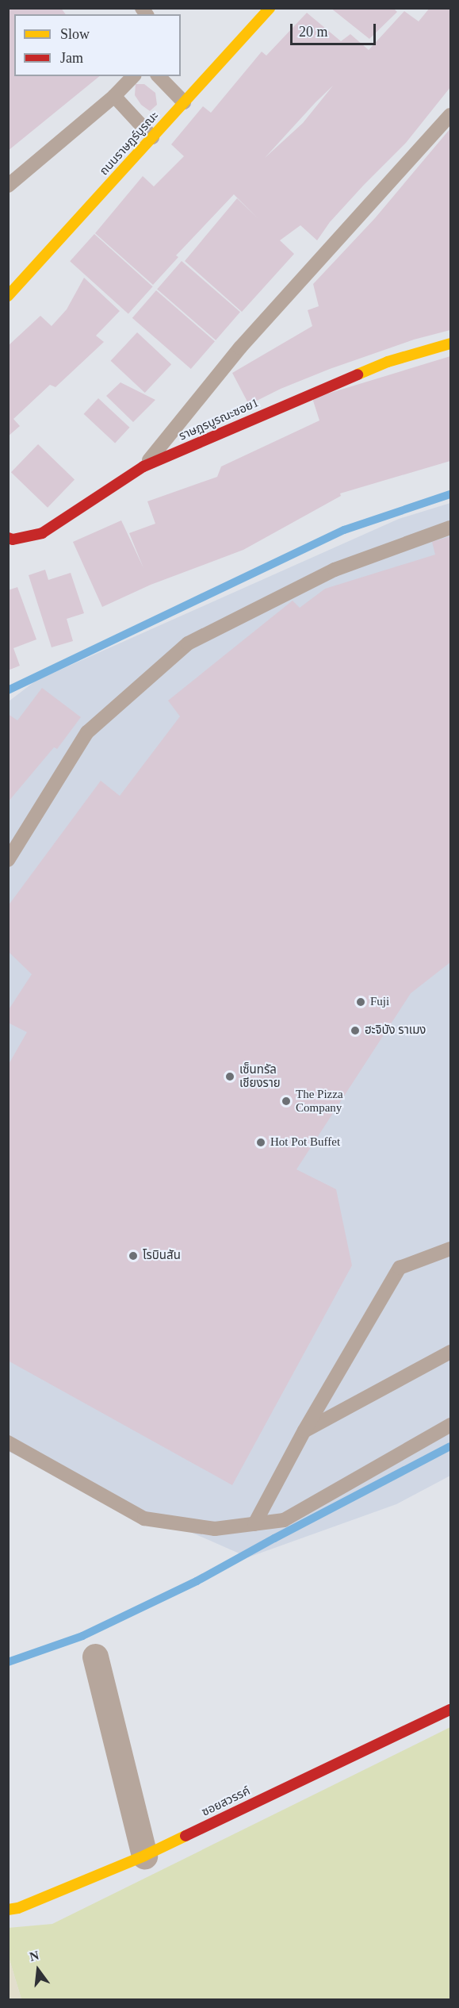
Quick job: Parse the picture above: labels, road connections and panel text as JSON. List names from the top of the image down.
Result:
{
  "streets": {
    "street": ["ถนนราษฎร์บูรณะ", "ราษฎรบูรณะซอย1", "ซอยสวรรค์"]
  },
  "places": [
    "Fuji",
    "ฮะจิบัง ราเมง",
    "เซ็นทรัล เชียงราย",
    "The Pizza Company",
    "Hot Pot Buffet",
    "โรบินสัน"
  ],
  "legend": ["Slow", "Jam"],
  "scale_bar": "20 m",
  "north": "top"
}
